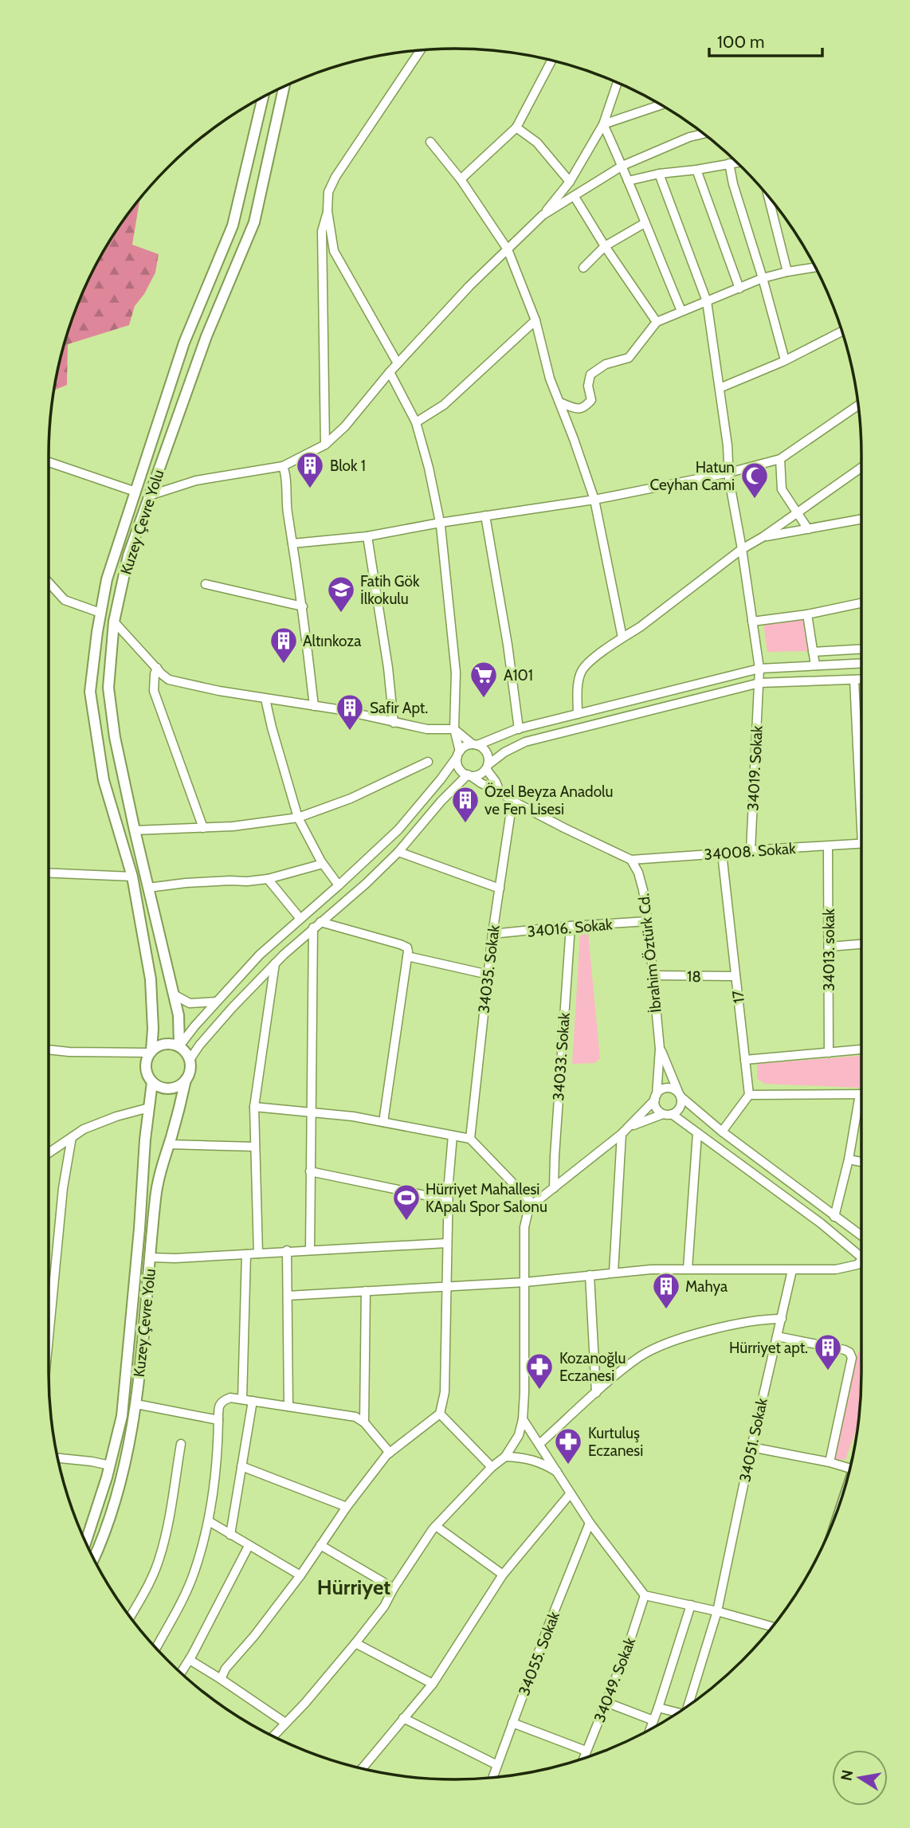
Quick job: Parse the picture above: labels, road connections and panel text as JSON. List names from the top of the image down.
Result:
{
  "streets": {
    "main road": ["Kuzey Çevre Yolu"],
    "street": [
      "34019. Sokak",
      "34008. Sokak",
      "34016. Sokak",
      "34013. sokak",
      "İbrahim Öztürk Cd.",
      "34035. Sokak",
      "18",
      "17",
      "34033. Sokak",
      "34051. Sokak",
      "34055. Sokak",
      "34049. Sokak"
    ]
  },
  "crossings": [
    ["34019. Sokak", "34008. Sokak"],
    ["34008. Sokak", "34013. sokak"],
    ["34008. Sokak", "İbrahim Öztürk Cd."],
    ["34008. Sokak", "17"],
    ["34016. Sokak", "İbrahim Öztürk Cd."],
    ["34016. Sokak", "34035. Sokak"],
    ["34016. Sokak", "34033. Sokak"],
    ["İbrahim Öztürk Cd.", "18"],
    ["18", "17"]
  ],
  "districts": ["Hürriyet"],
  "places": {
    "building": [
      "Blok 1",
      "Altınkoza",
      "Safir Apt.",
      "Özel Beyza Anadolu ve Fen Lisesi",
      "Mahya",
      "Hürriyet apt."
    ],
    "mosque": ["Hatun Ceyhan Cami"],
    "school or university": ["Fatih Gök İlkokulu"],
    "supermarket": ["A101"],
    "sports": ["Hürriyet Mahallesi KApalı Spor Salonu"],
    "pharmacy": ["Kozanoğlu Eczanesi", "Kurtuluş Eczanesi"]
  },
  "scale_bar": "100 m",
  "north": "left"
}
